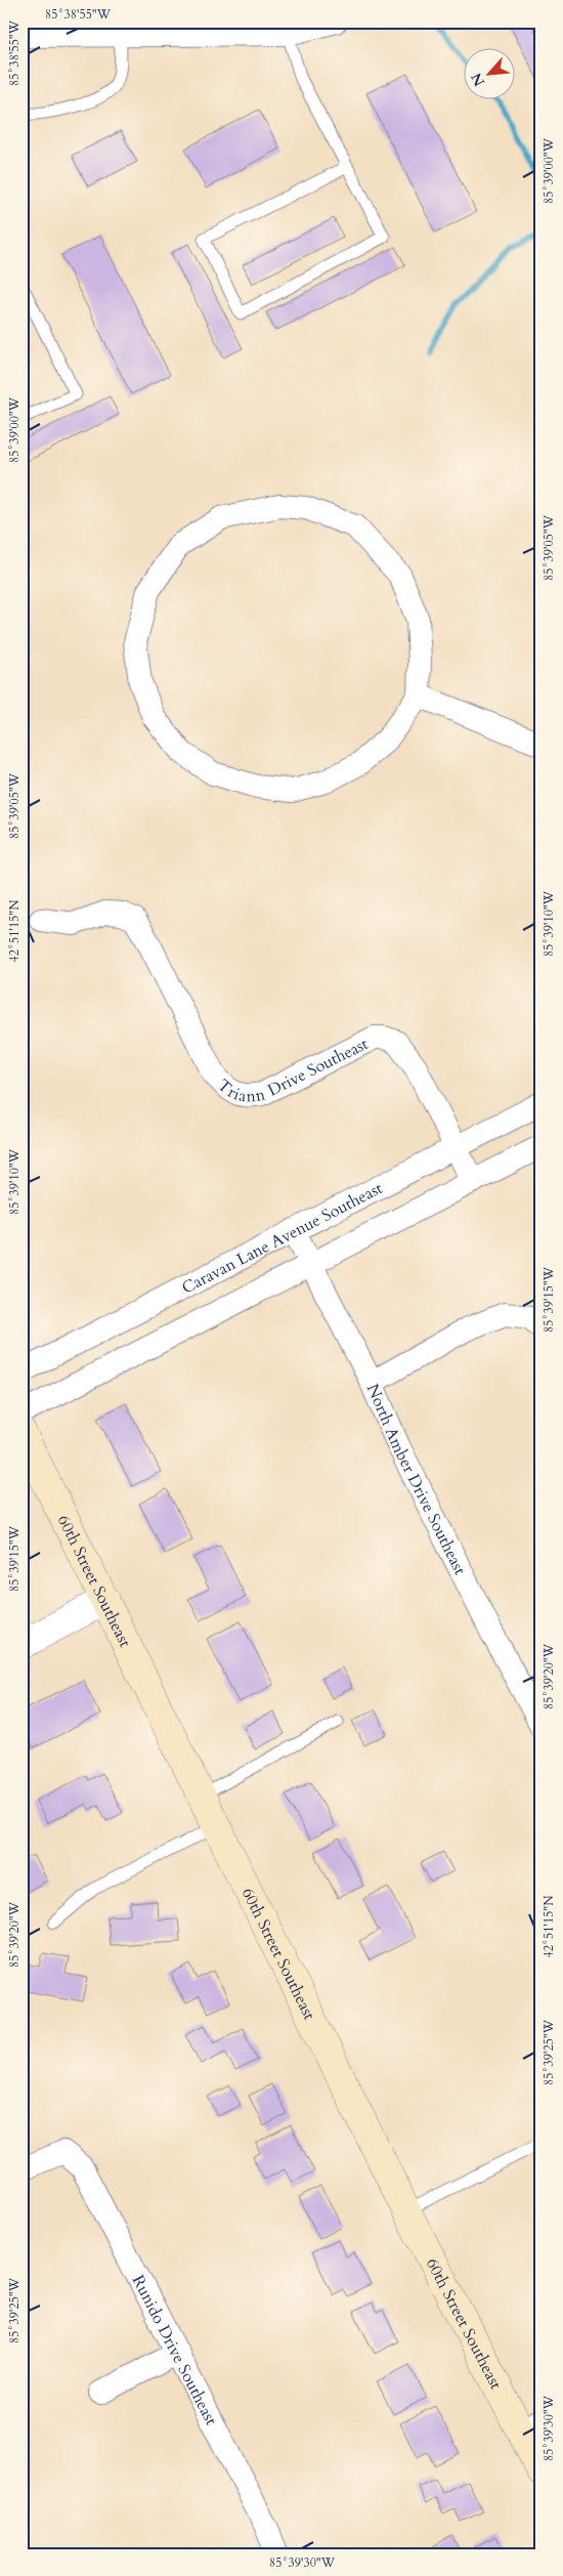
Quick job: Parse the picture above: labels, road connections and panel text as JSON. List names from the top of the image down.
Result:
{
  "streets": {
    "main road": ["60th Street Southeast"],
    "street": [
      "Triann Drive Southeast",
      "Caravan Lane Avenue Southeast",
      "North Amber Drive Southeast",
      "Runido Drive Southeast"
    ]
  },
  "crossings": [
    ["Triann Drive Southeast", "Caravan Lane Avenue Southeast"],
    ["Caravan Lane Avenue Southeast", "North Amber Drive Southeast"]
  ],
  "north": "bottom left",
  "coordinates": [
    "85°38'55\"W",
    "85°39'00\"W",
    "85°39'05\"W",
    "85°39'10\"W",
    "42°51'15\"N",
    "85°39'15\"W",
    "85°39'20\"W",
    "85°39'25\"W",
    "85°39'30\"W"
  ]
}
